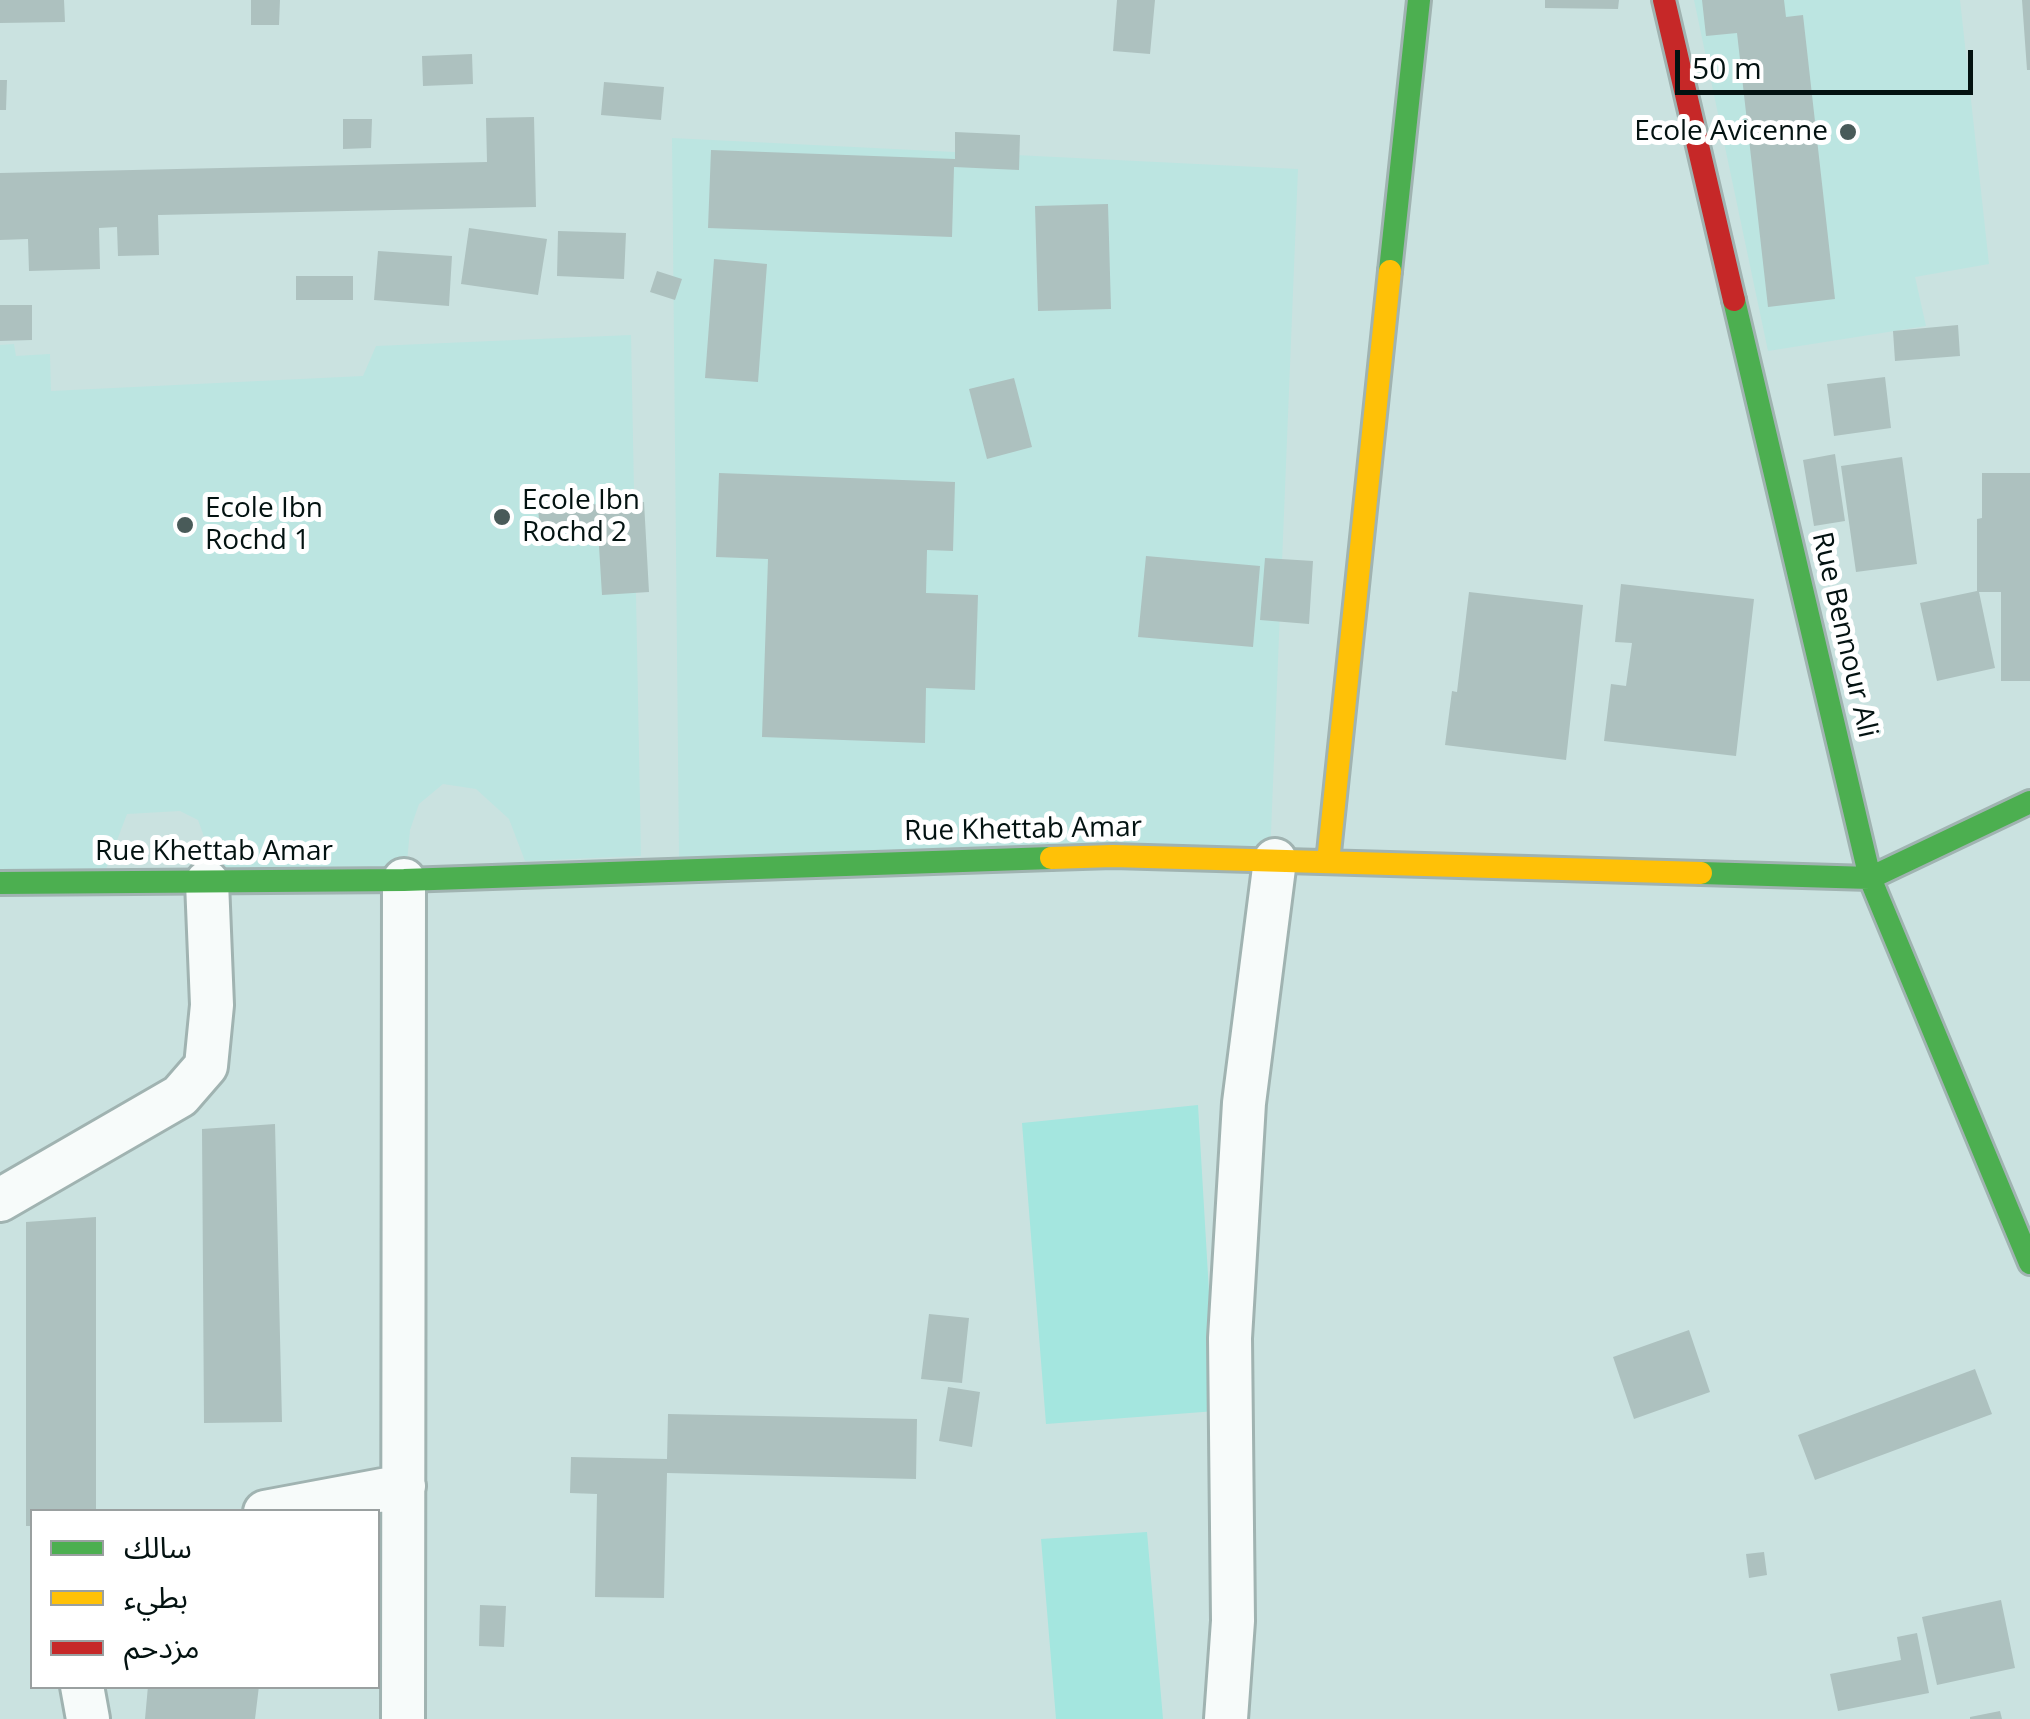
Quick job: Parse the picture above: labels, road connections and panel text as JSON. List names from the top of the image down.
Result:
{
  "streets": {
    "street": ["Rue Bennour Ali", "Rue Khettab Amar"]
  },
  "crossings": [
    ["Rue Bennour Ali", "Rue Khettab Amar"]
  ],
  "places": ["Ecole Avicenne", "Ecole Ibn Rochd 2", "Ecole Ibn Rochd 1"],
  "legend": ["سالك", "بطيء", "مزدحم"],
  "scale_bar": "50 m"
}
